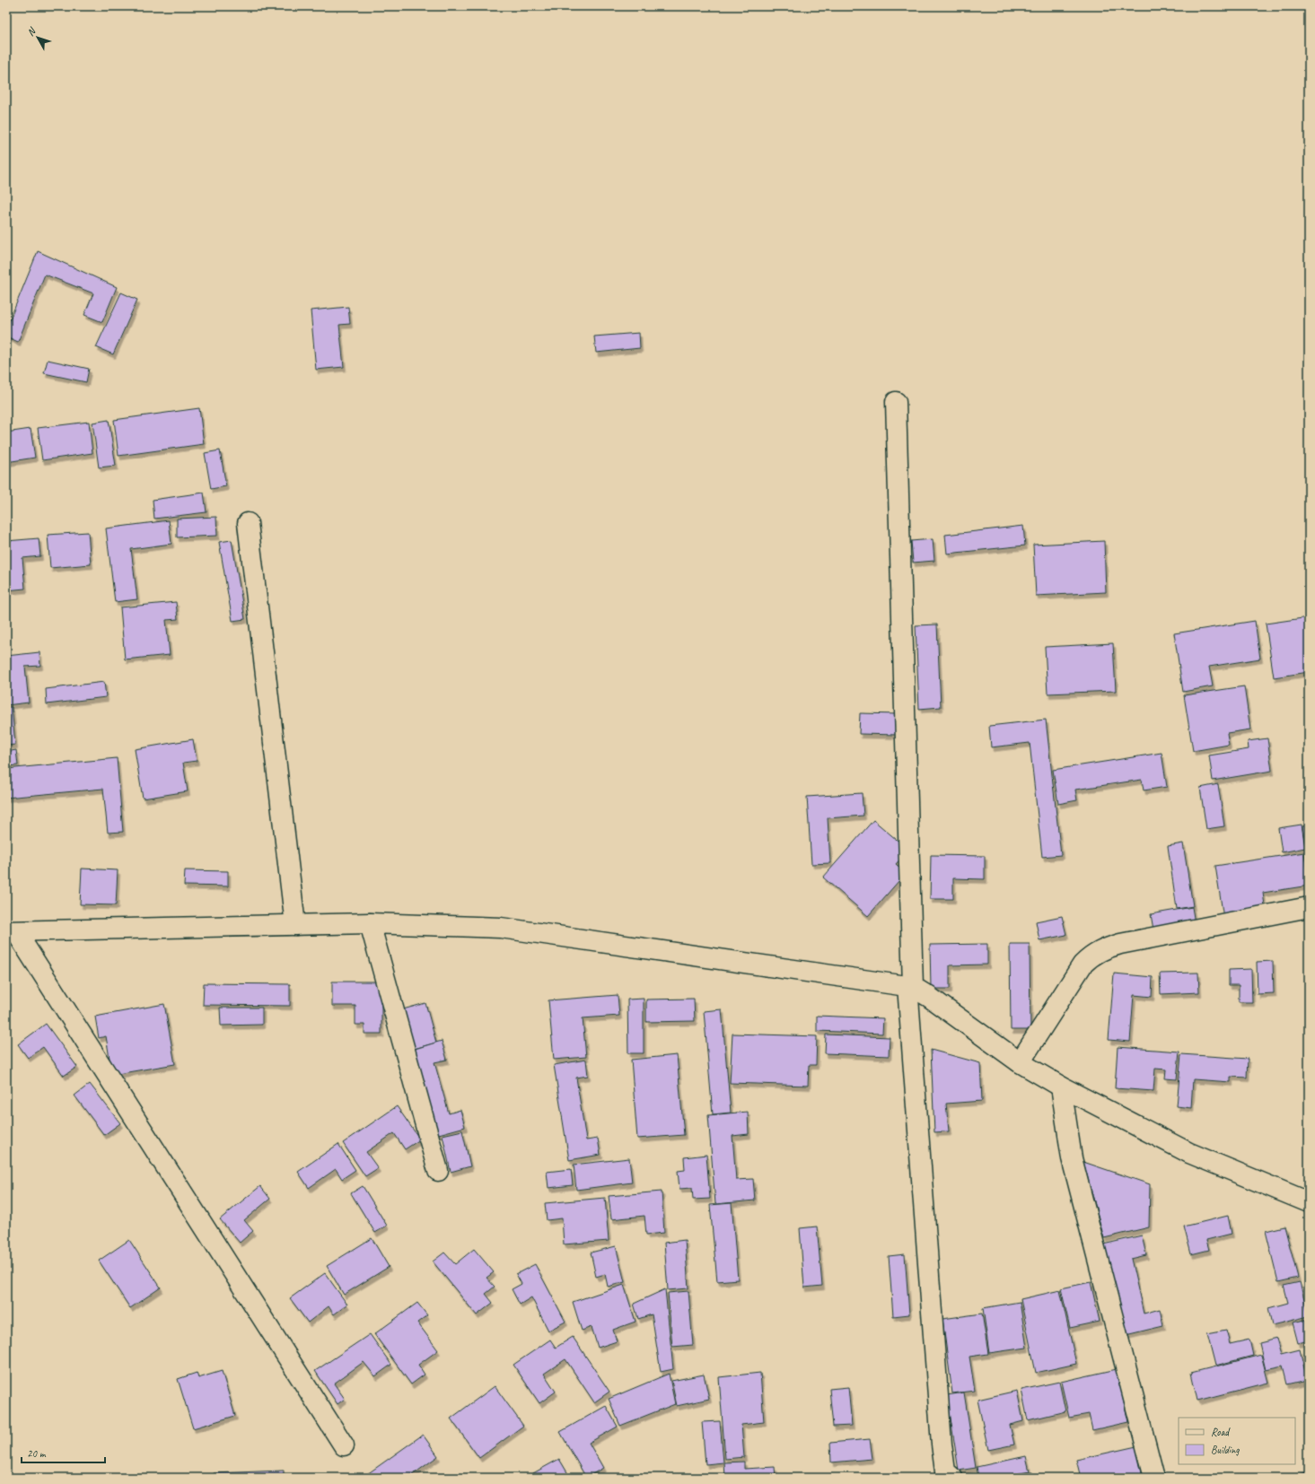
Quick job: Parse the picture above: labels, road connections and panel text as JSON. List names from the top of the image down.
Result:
{
  "legend": ["Road", "Building"],
  "scale_bar": "20 m",
  "north": "top left"
}
